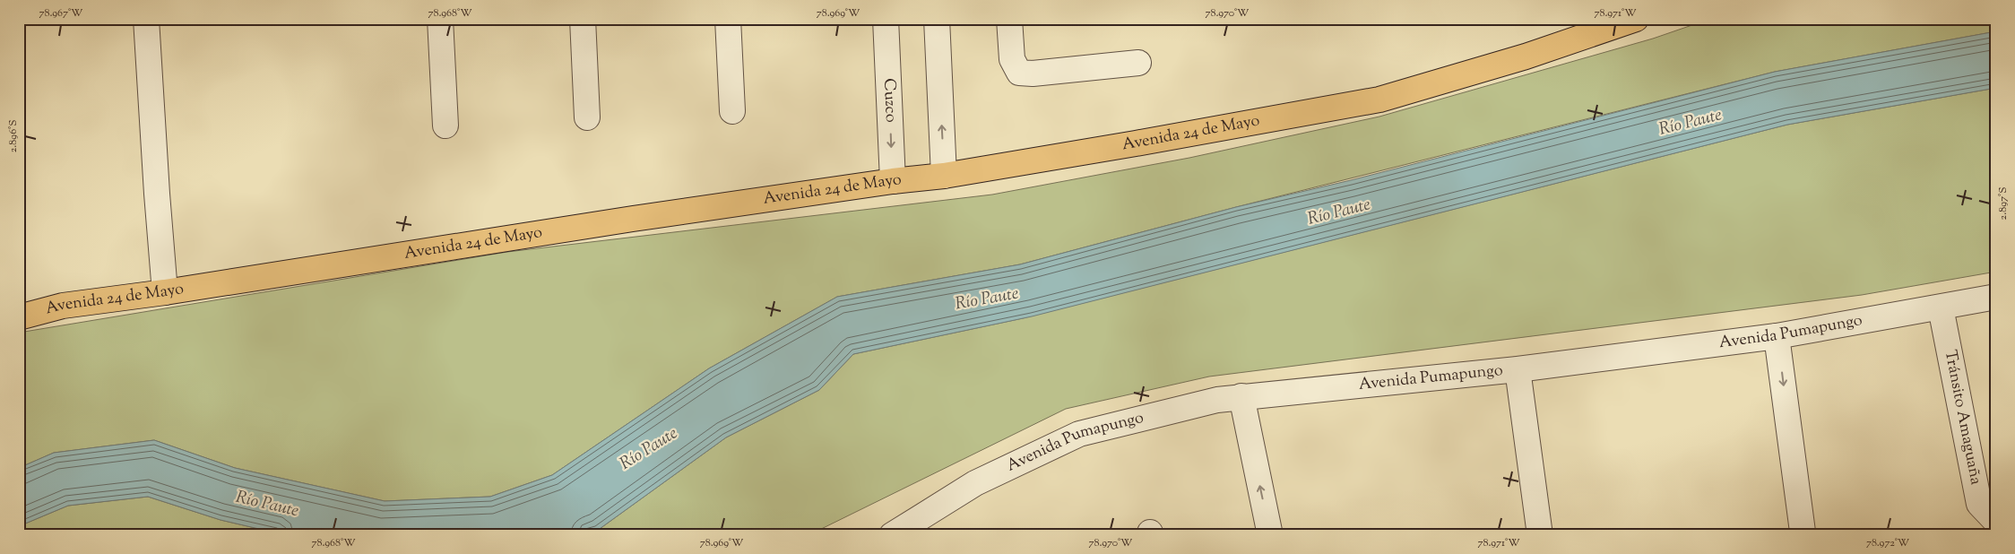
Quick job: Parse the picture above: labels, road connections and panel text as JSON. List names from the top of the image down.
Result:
{
  "streets": {
    "main road": ["Avenida 24 de Mayo"],
    "street": ["Cuzco", "Avenida Pumapungo", "Tránsito Amaguaña"]
  },
  "crossings": [
    ["Cuzco", "Avenida 24 de Mayo"],
    ["Avenida Pumapungo", "Tránsito Amaguaña"]
  ],
  "water": ["Río Paute"],
  "coordinates": [
    "78.967°W",
    "78.968°W",
    "78.969°W",
    "78.970°W",
    "78.971°W",
    "2.896°S",
    "2.897°S",
    "78.972°W"
  ]
}
